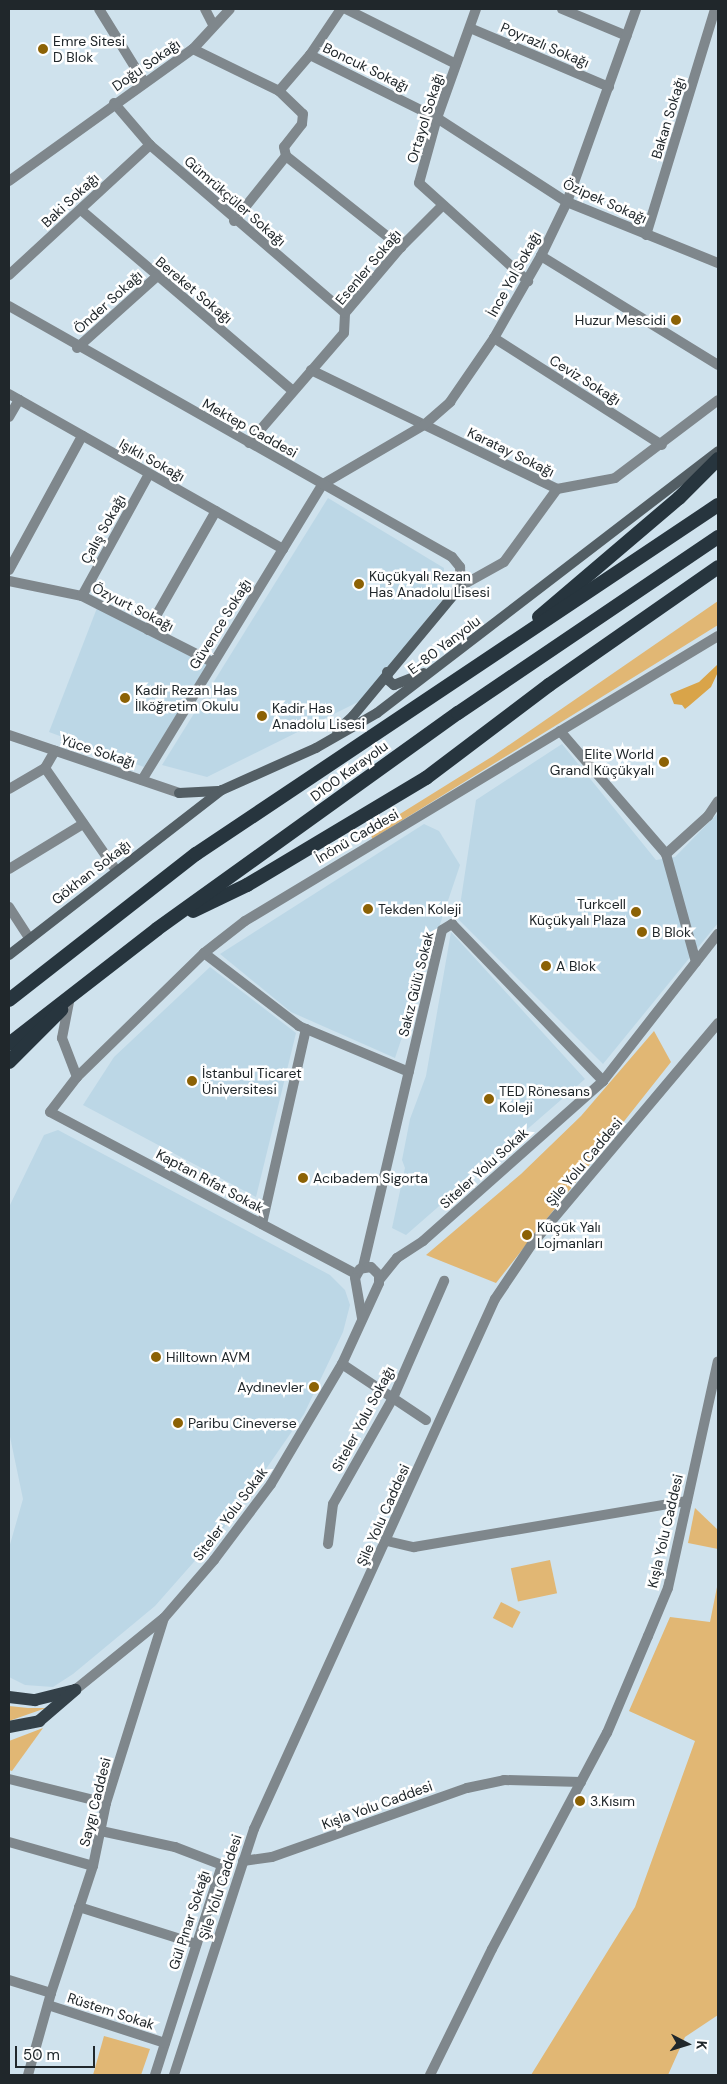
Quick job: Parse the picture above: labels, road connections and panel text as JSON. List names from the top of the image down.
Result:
{
  "streets": {
    "highway": ["D100 Karayolu"],
    "main road": ["E-80 Yanyolu", "Gökhan Sokağı"],
    "street": [
      "Poyrazlı Sokağı",
      "Doğu Sokağı",
      "Boncuk Sokağı",
      "Ortayol Sokağı",
      "Bakan Sokağı",
      "Baki Sokağı",
      "Gümrükçüler Sokağı",
      "Özipek Sokağı",
      "Esenler Sokağı",
      "İnce Yol Sokağı",
      "Bereket Sokağı",
      "Önder Sokağı",
      "Ceviz Sokağı",
      "Mektep Caddesi",
      "Karatay Sokağı",
      "Işıklı Sokağı",
      "Çalış Sokağı",
      "Özyurt Sokağı",
      "Güvence Sokağı",
      "Yüce Sokağı",
      "İnönü Caddesi",
      "Sakız Gülü Sokak",
      "Şile Yolu Caddesi",
      "Siteler Yolu Sokak",
      "Kaptan Rıfat Sokak",
      "Siteler Yolu Sokağı",
      "Kışla Yolu Caddesi",
      "Saygı Caddesi",
      "Gül Pınar Sokağı",
      "Rüstem Sokak"
    ]
  },
  "crossings": [
    ["Poyrazlı Sokağı", "Ortayol Sokağı"],
    ["Poyrazlı Sokağı", "İnce Yol Sokağı"],
    ["Doğu Sokağı", "Gümrükçüler Sokağı"],
    ["Boncuk Sokağı", "Ortayol Sokağı"],
    ["Boncuk Sokağı", "Özipek Sokağı"],
    ["Ortayol Sokağı", "Özipek Sokağı"],
    ["Ortayol Sokağı", "Esenler Sokağı"],
    ["Ortayol Sokağı", "İnce Yol Sokağı"],
    ["Bakan Sokağı", "Özipek Sokağı"],
    ["Baki Sokağı", "Gümrükçüler Sokağı"],
    ["Baki Sokağı", "Bereket Sokağı"],
    ["Gümrükçüler Sokağı", "Esenler Sokağı"],
    ["Özipek Sokağı", "İnce Yol Sokağı"],
    ["Esenler Sokağı", "Bereket Sokağı"],
    ["Esenler Sokağı", "Mektep Caddesi"],
    ["Esenler Sokağı", "Karatay Sokağı"],
    ["İnce Yol Sokağı", "Ceviz Sokağı"],
    ["İnce Yol Sokağı", "Mektep Caddesi"],
    ["İnce Yol Sokağı", "Karatay Sokağı"],
    ["İnce Yol Sokağı", "Güvence Sokağı"],
    ["Bereket Sokağı", "Önder Sokağı"],
    ["Önder Sokağı", "Mektep Caddesi"],
    ["Ceviz Sokağı", "Karatay Sokağı"],
    ["Mektep Caddesi", "Güvence Sokağı"],
    ["Işıklı Sokağı", "Çalış Sokağı"],
    ["Işıklı Sokağı", "Güvence Sokağı"],
    ["Çalış Sokağı", "Özyurt Sokağı"],
    ["Özyurt Sokağı", "Güvence Sokağı"],
    ["Güvence Sokağı", "Yüce Sokağı"],
    ["E-80 Yanyolu", "Gökhan Sokağı"],
    ["İnönü Caddesi", "Kaptan Rıfat Sokak"],
    ["Sakız Gülü Sokak", "Siteler Yolu Sokak"],
    ["Sakız Gülü Sokak", "Kaptan Rıfat Sokak"],
    ["Şile Yolu Caddesi", "Kışla Yolu Caddesi"],
    ["Siteler Yolu Sokak", "Kaptan Rıfat Sokak"],
    ["Siteler Yolu Sokak", "Saygı Caddesi"],
    ["Saygı Caddesi", "Gül Pınar Sokağı"],
    ["Saygı Caddesi", "Rüstem Sokak"],
    ["Gül Pınar Sokağı", "Rüstem Sokak"]
  ],
  "places": [
    "Emre Sitesi D Blok",
    "Huzur Mescidi",
    "Küçükyalı Rezan Has Anadolu Lisesi",
    "Kadir Rezan Has İlköğretim Okulu",
    "Kadir Has Anadolu Lisesi",
    "Elite World Grand Küçükyalı",
    "Tekden Koleji",
    "Turkcell Küçükyalı Plaza",
    "B Blok",
    "A Blok",
    "İstanbul Ticaret Üniversitesi",
    "TED Rönesans Koleji",
    "Acıbadem Sigorta",
    "Küçük Yalı Lojmanları",
    "Hilltown AVM",
    "Aydınevler",
    "Paribu Cineverse",
    "3.Kısım"
  ],
  "scale_bar": "50 m",
  "north": "right"
}
